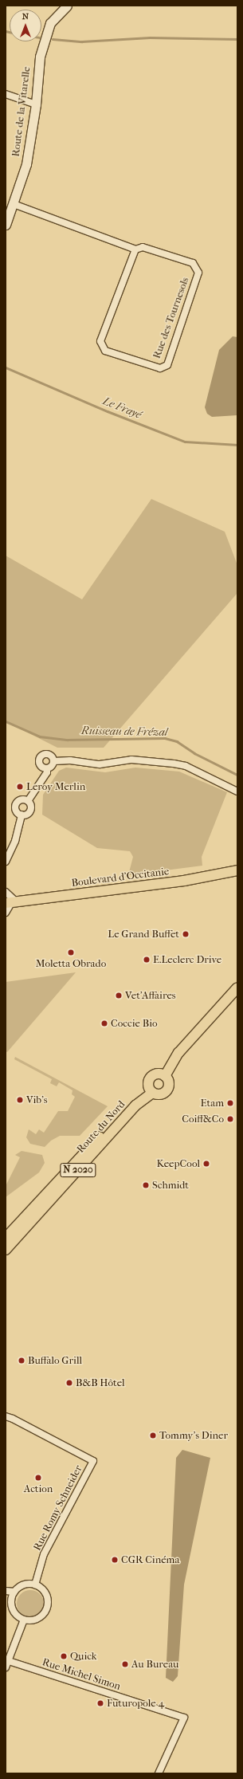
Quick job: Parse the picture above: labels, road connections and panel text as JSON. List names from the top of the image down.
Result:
{
  "streets": {
    "main road": ["Boulevard d'Occitanie", "Route du Nord", "N 2020"],
    "street": [
      "Route de la Vitarelle",
      "Rue des Tournesols",
      "Rue Romy Schneider",
      "Rue Michel Simon"
    ]
  },
  "crossings": [
    ["Route de la Vitarelle", "Rue des Tournesols"]
  ],
  "water": ["Le Frayé", "Ruisseau de Frézal"],
  "places": [
    "Leroy Merlin",
    "Le Grand Buffet",
    "Moletta Obrado",
    "E.Leclerc Drive",
    "Vet'Affaires",
    "Coccie Bio",
    "Vib's",
    "Etam",
    "Coiff&Co",
    "KeepCool",
    "Schmidt",
    "Buffalo Grill",
    "B&B Hôtel",
    "Tommy's Diner",
    "Action",
    "CGR Cinéma",
    "Quick",
    "Au Bureau",
    "Futuropole 4"
  ],
  "north": "top"
}
